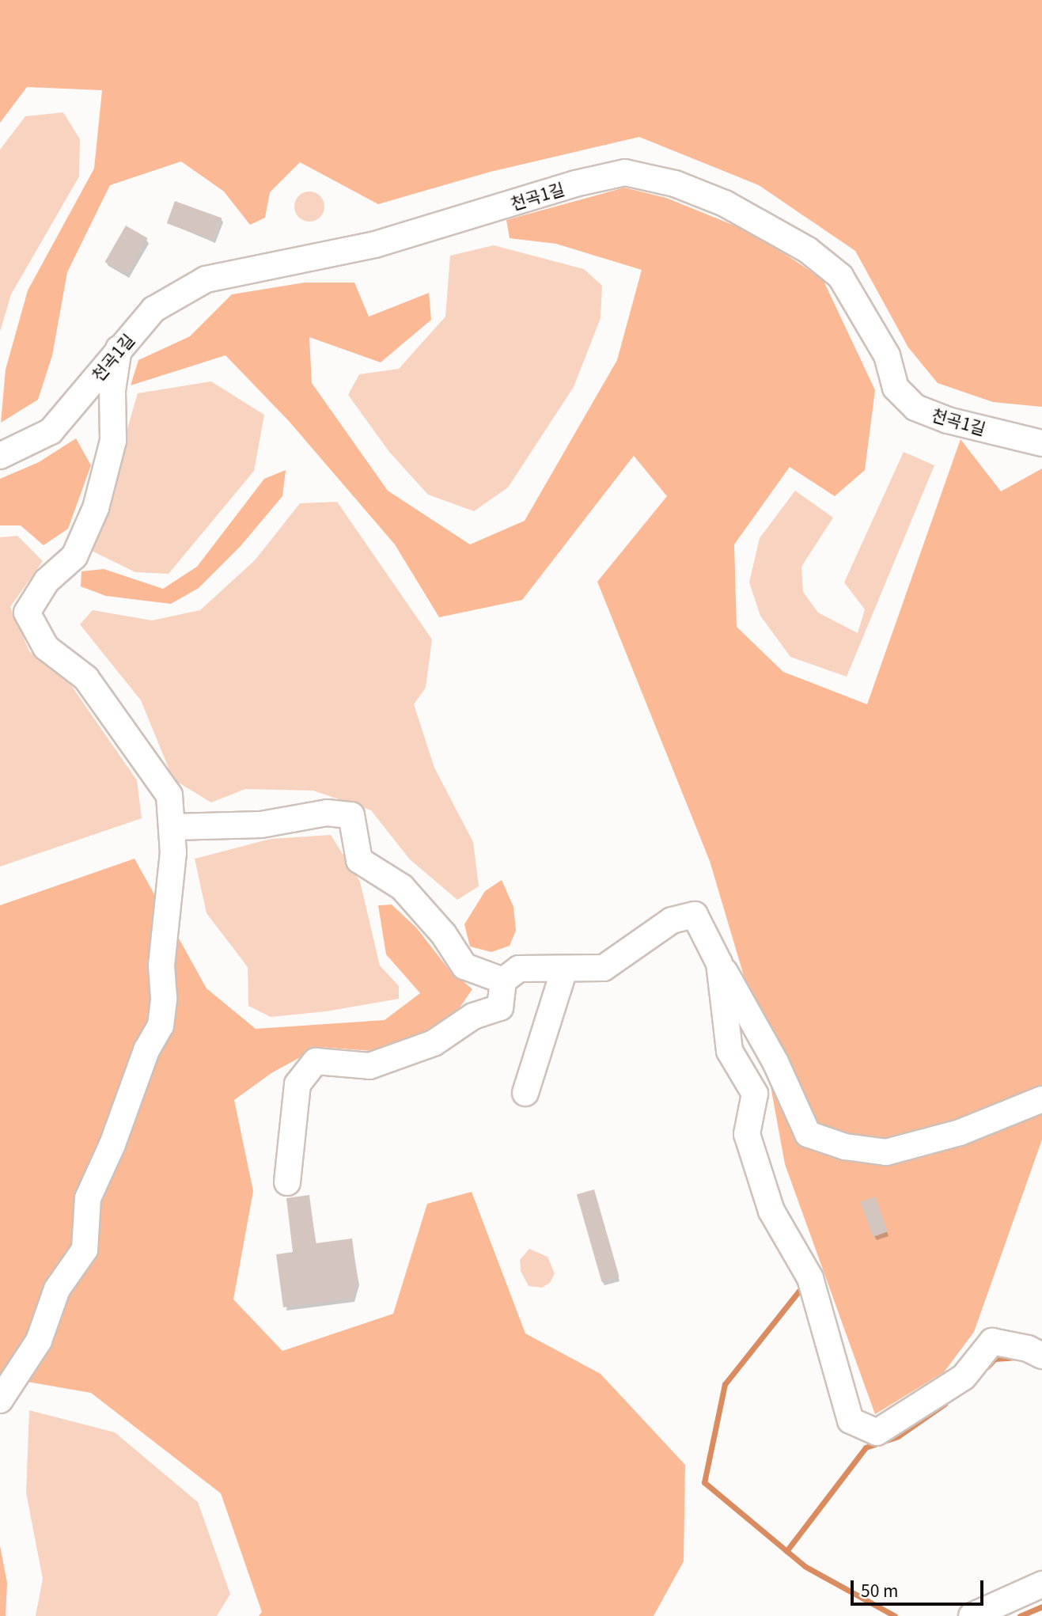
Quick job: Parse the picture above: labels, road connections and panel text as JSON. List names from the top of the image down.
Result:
{
  "streets": {
    "street": ["천곡1길"]
  },
  "scale_bar": "50 m"
}
